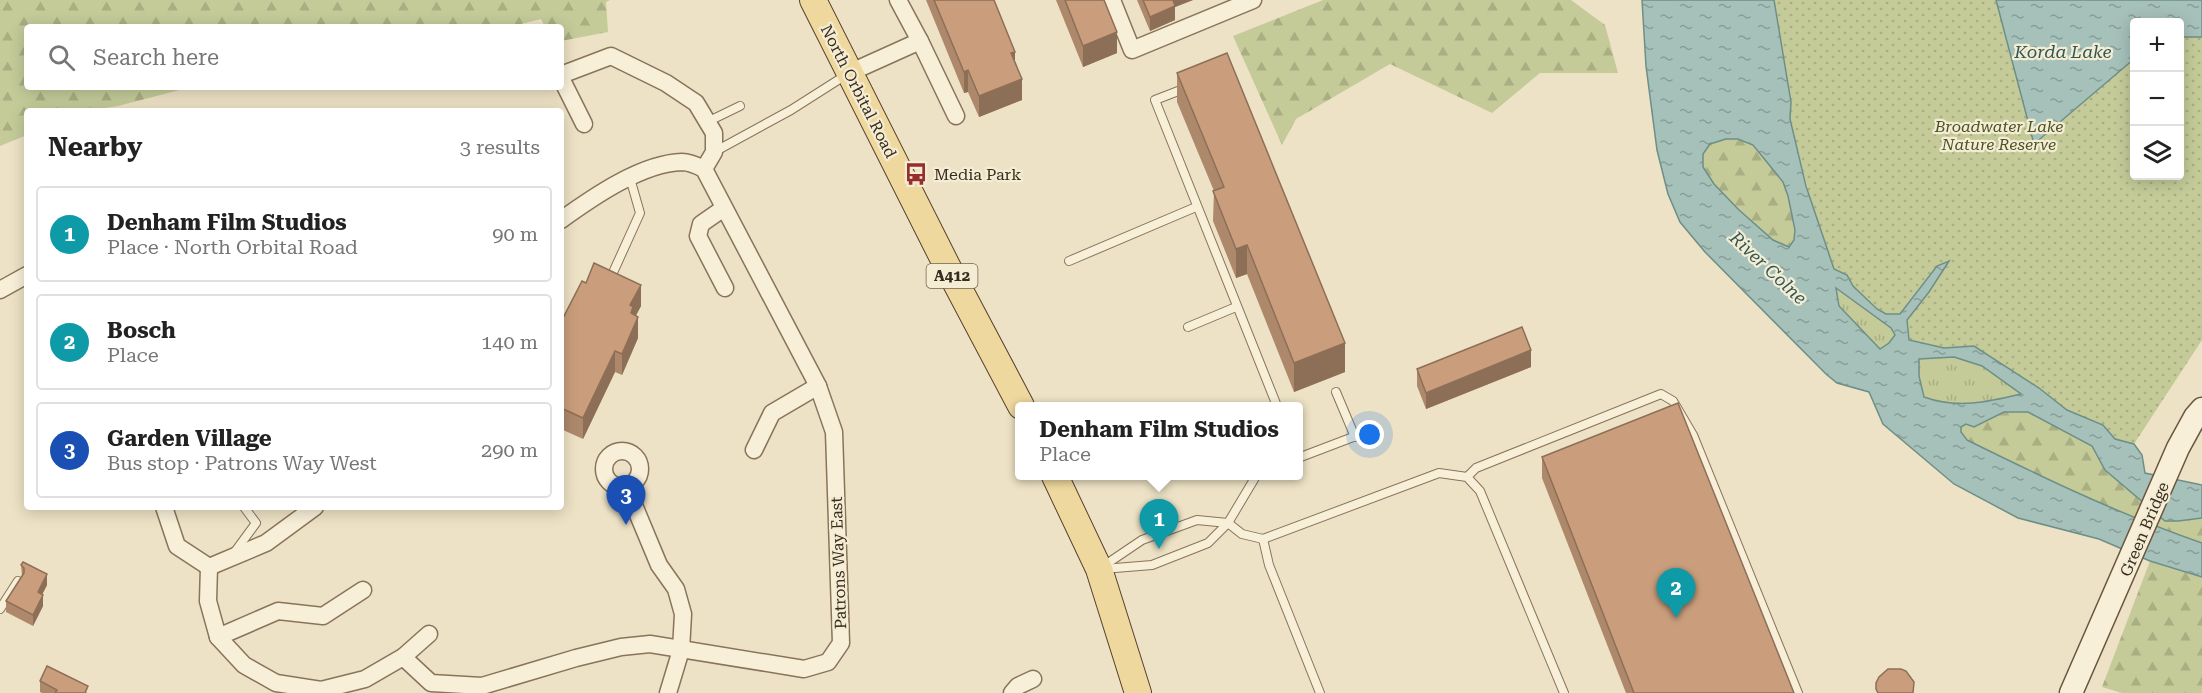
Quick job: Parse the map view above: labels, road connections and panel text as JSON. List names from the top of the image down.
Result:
{
  "streets": {
    "main road": ["North Orbital Road", "A412"],
    "street": ["Green Bridge", "Patrons Way East"]
  },
  "water": ["Korda Lake", "River Colne"],
  "parks": ["Broadwater Lake Nature Reserve"],
  "places": {
    "bus stop": ["Media Park"]
  },
  "page": {
    "map_buttons": ["+", "−"],
    "search": "Search here",
    "heading": ["Nearby", "3 results"],
    "list": [
      {
        "mark": "1",
        "name": "Denham Film Studios",
        "note": "Place · North Orbital Road",
        "value": "90 m"
      },
      {
        "mark": "2",
        "name": "Bosch",
        "note": "Place",
        "value": "140 m"
      },
      {
        "mark": "3",
        "name": "Garden Village",
        "note": "Bus stop · Patrons Way West",
        "value": "290 m"
      }
    ],
    "popup": ["Denham Film Studios", "Place"],
    "pins": ["3", "1", "2"]
  }
}
